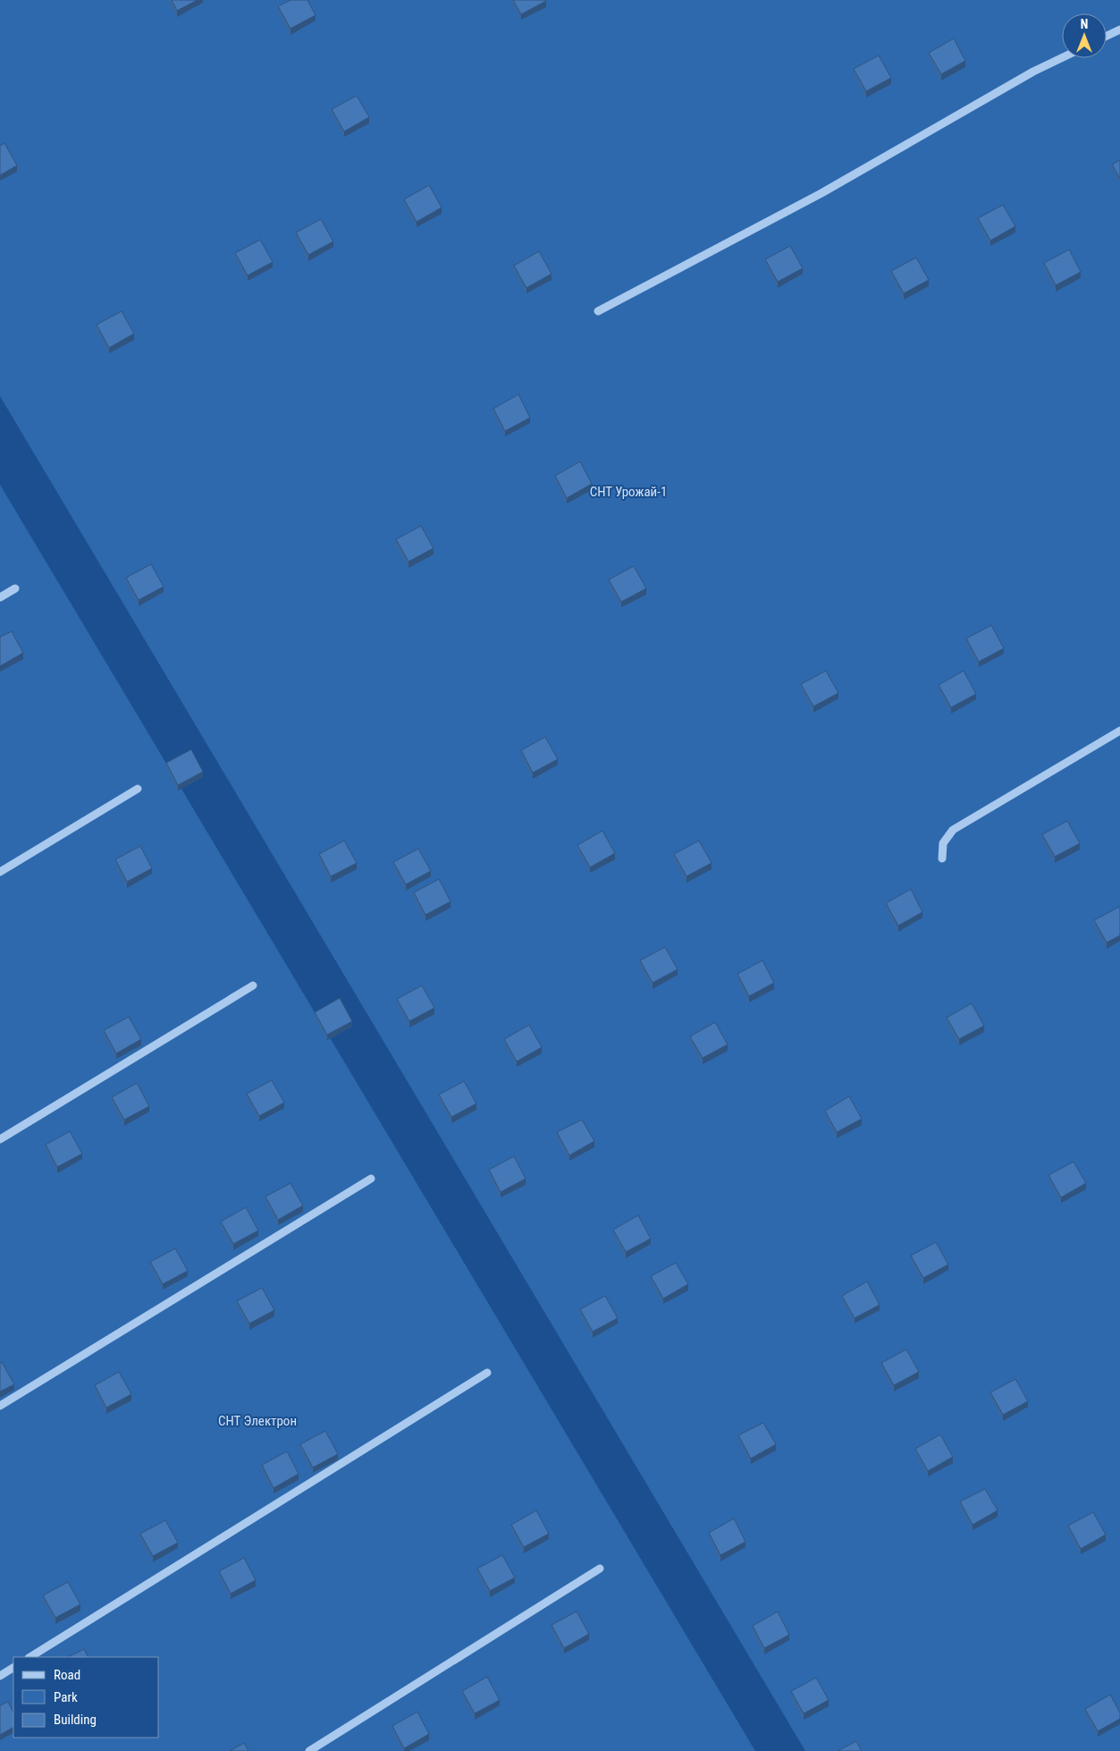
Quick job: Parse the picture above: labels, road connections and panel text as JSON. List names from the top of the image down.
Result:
{
  "parks": ["СНТ Урожай-1", "СНТ Электрон"],
  "legend": ["Road", "Park", "Building"],
  "north": "top"
}
